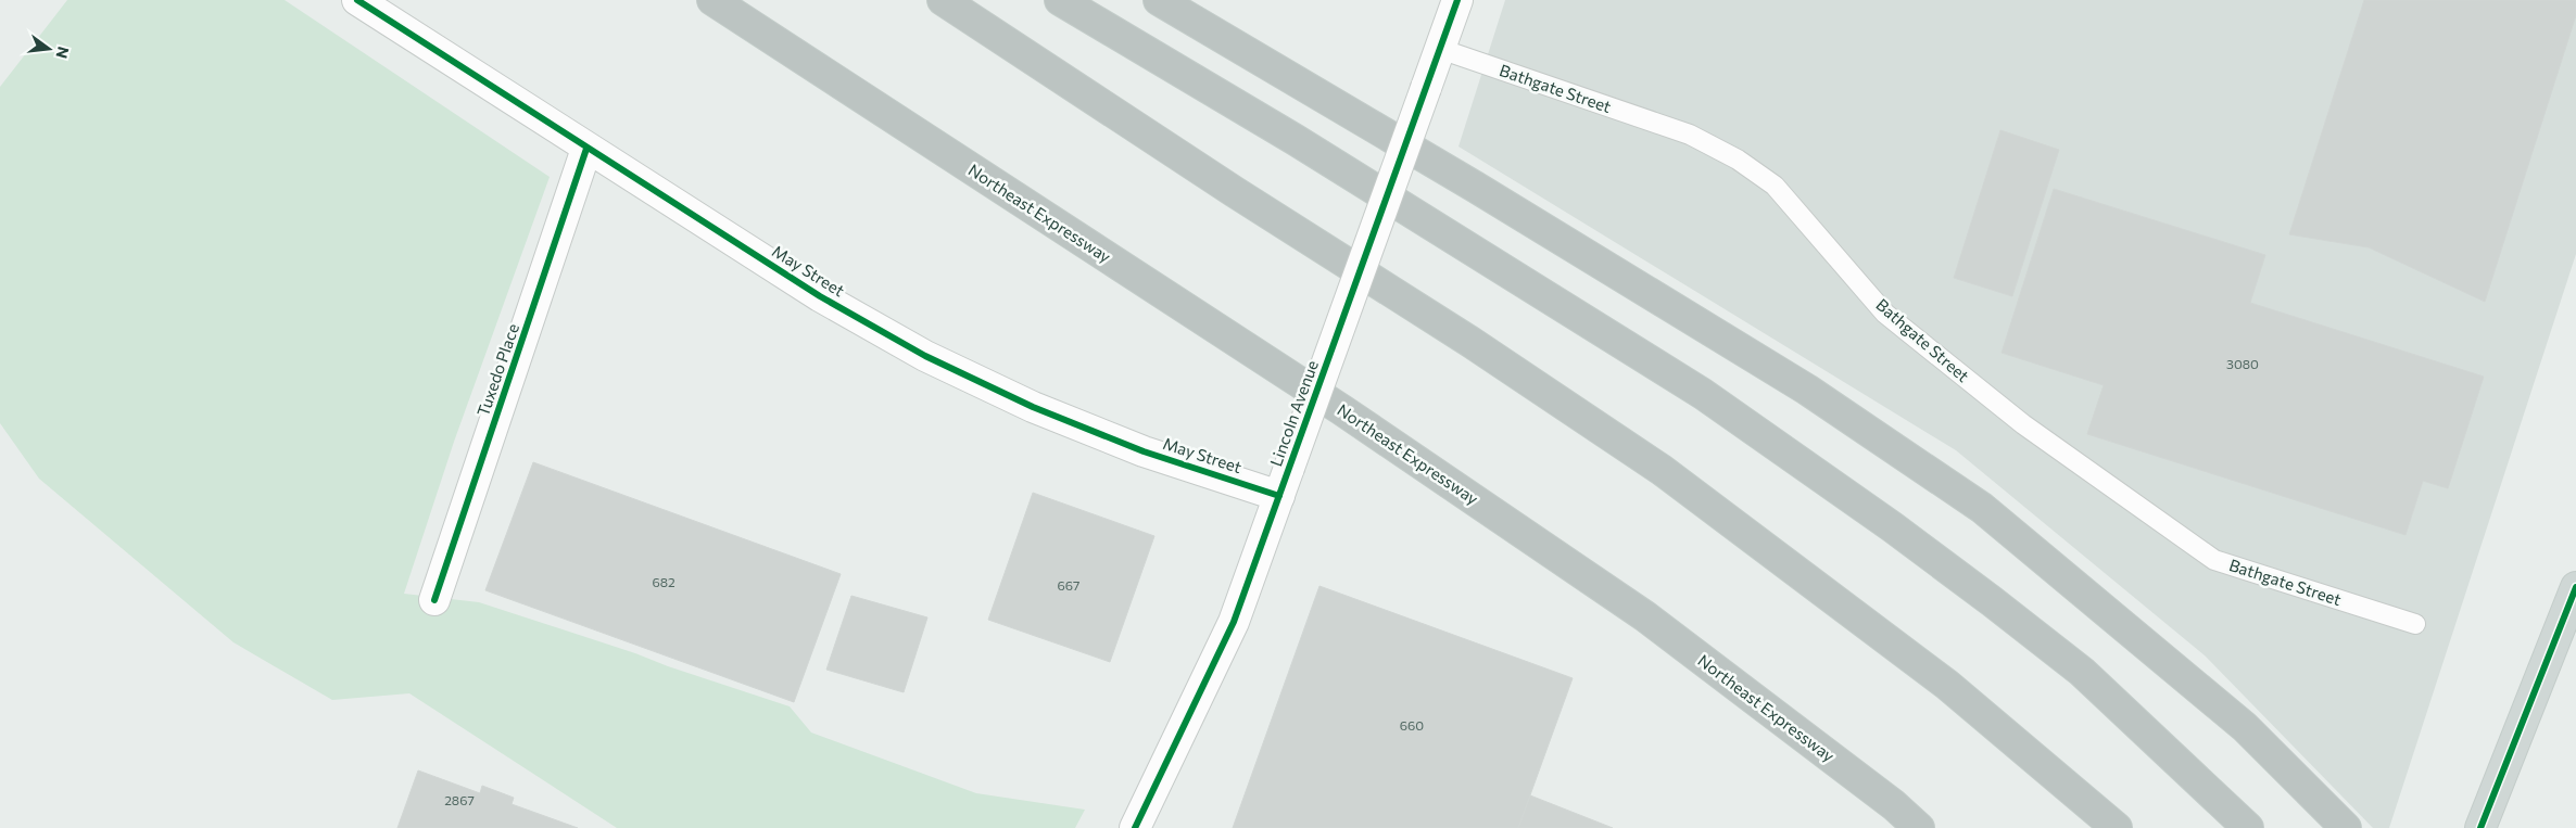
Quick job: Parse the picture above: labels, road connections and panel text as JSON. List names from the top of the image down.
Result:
{
  "streets": {
    "highway": ["Northeast Expressway"],
    "street": ["May Street", "Tuxedo Place", "Lincoln Avenue"],
    "lane": ["Bathgate Street"]
  },
  "crossings": [
    ["Bathgate Street", "Lincoln Avenue"],
    ["May Street", "Tuxedo Place"],
    ["May Street", "Lincoln Avenue"]
  ],
  "house_numbers": [
    "3080",
    "682",
    "667",
    "660",
    "2867"
  ],
  "north": "right"
}
